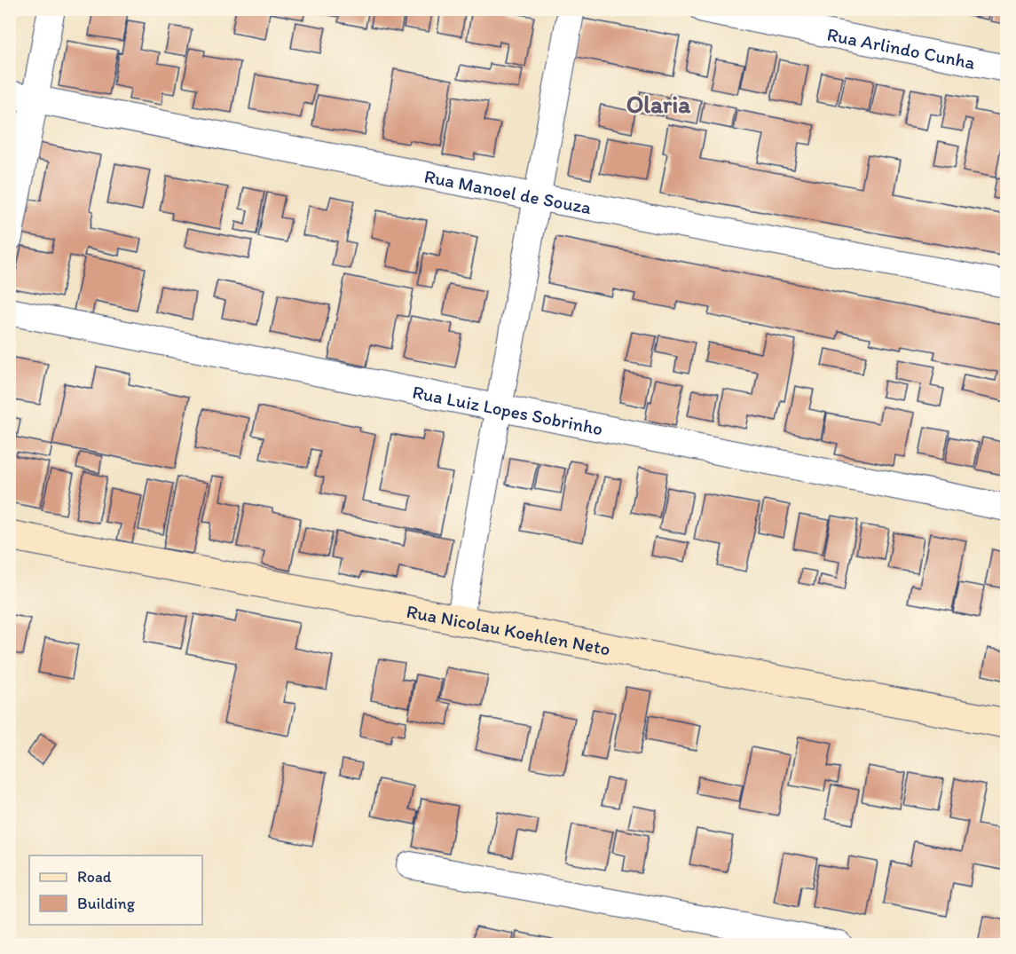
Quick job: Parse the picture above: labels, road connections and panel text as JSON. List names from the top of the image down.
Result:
{
  "streets": {
    "main road": ["Rua Nicolau Koehlen Neto"],
    "street": ["Rua Arlindo Cunha", "Rua Manoel de Souza", "Rua Luiz Lopes Sobrinho"]
  },
  "districts": ["Olaria"],
  "legend": ["Road", "Building"]
}
